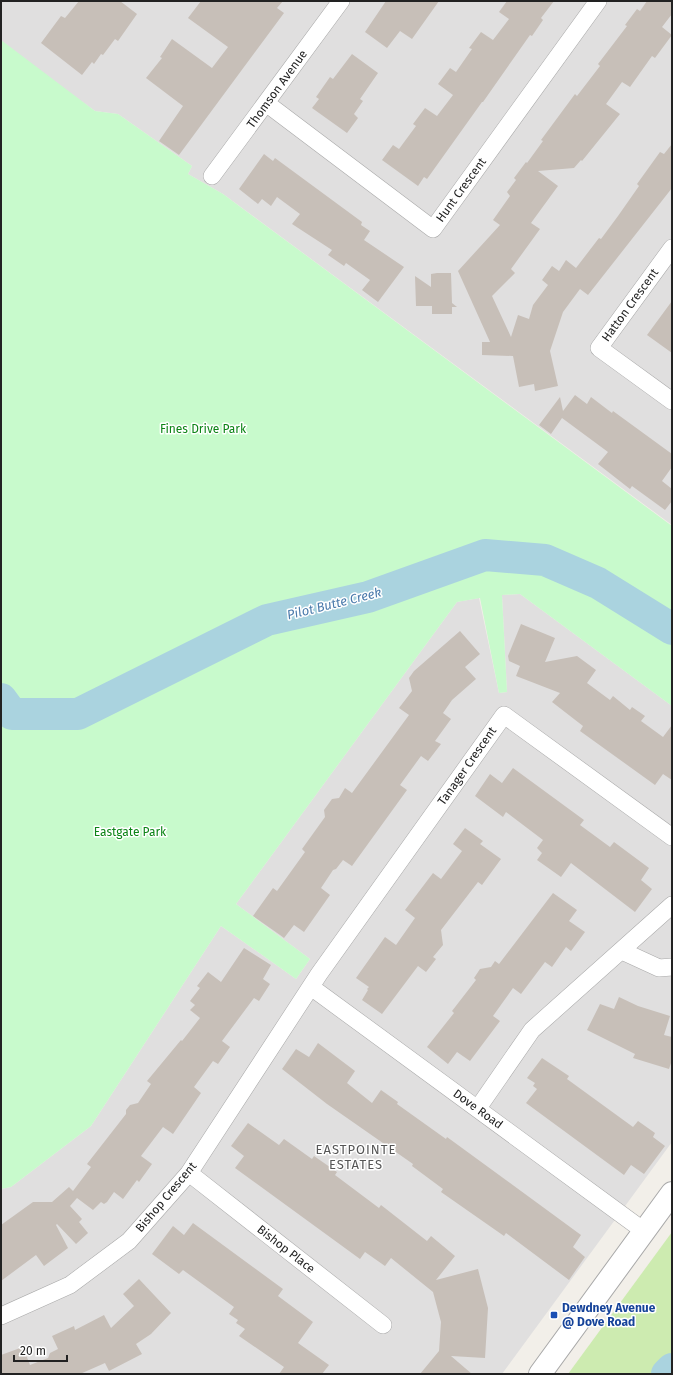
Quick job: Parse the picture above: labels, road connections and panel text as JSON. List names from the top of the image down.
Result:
{
  "streets": {
    "street": [
      "Thomson Avenue",
      "Hunt Crescent",
      "Hatton Crescent",
      "Tanager Crescent",
      "Dove Road",
      "Bishop Crescent",
      "Bishop Place"
    ]
  },
  "crossings": [
    ["Thomson Avenue", "Hunt Crescent"],
    ["Tanager Crescent", "Dove Road"],
    ["Tanager Crescent", "Bishop Crescent"],
    ["Dove Road", "Bishop Crescent"],
    ["Bishop Crescent", "Bishop Place"]
  ],
  "districts": ["EASTPOINTE ESTATES"],
  "water": ["Pilot Butte Creek"],
  "parks": ["Fines Drive Park", "Eastgate Park"],
  "places": {
    "transit": ["Dewdney Avenue @ Dove Road"]
  },
  "scale_bar": "20 m"
}
